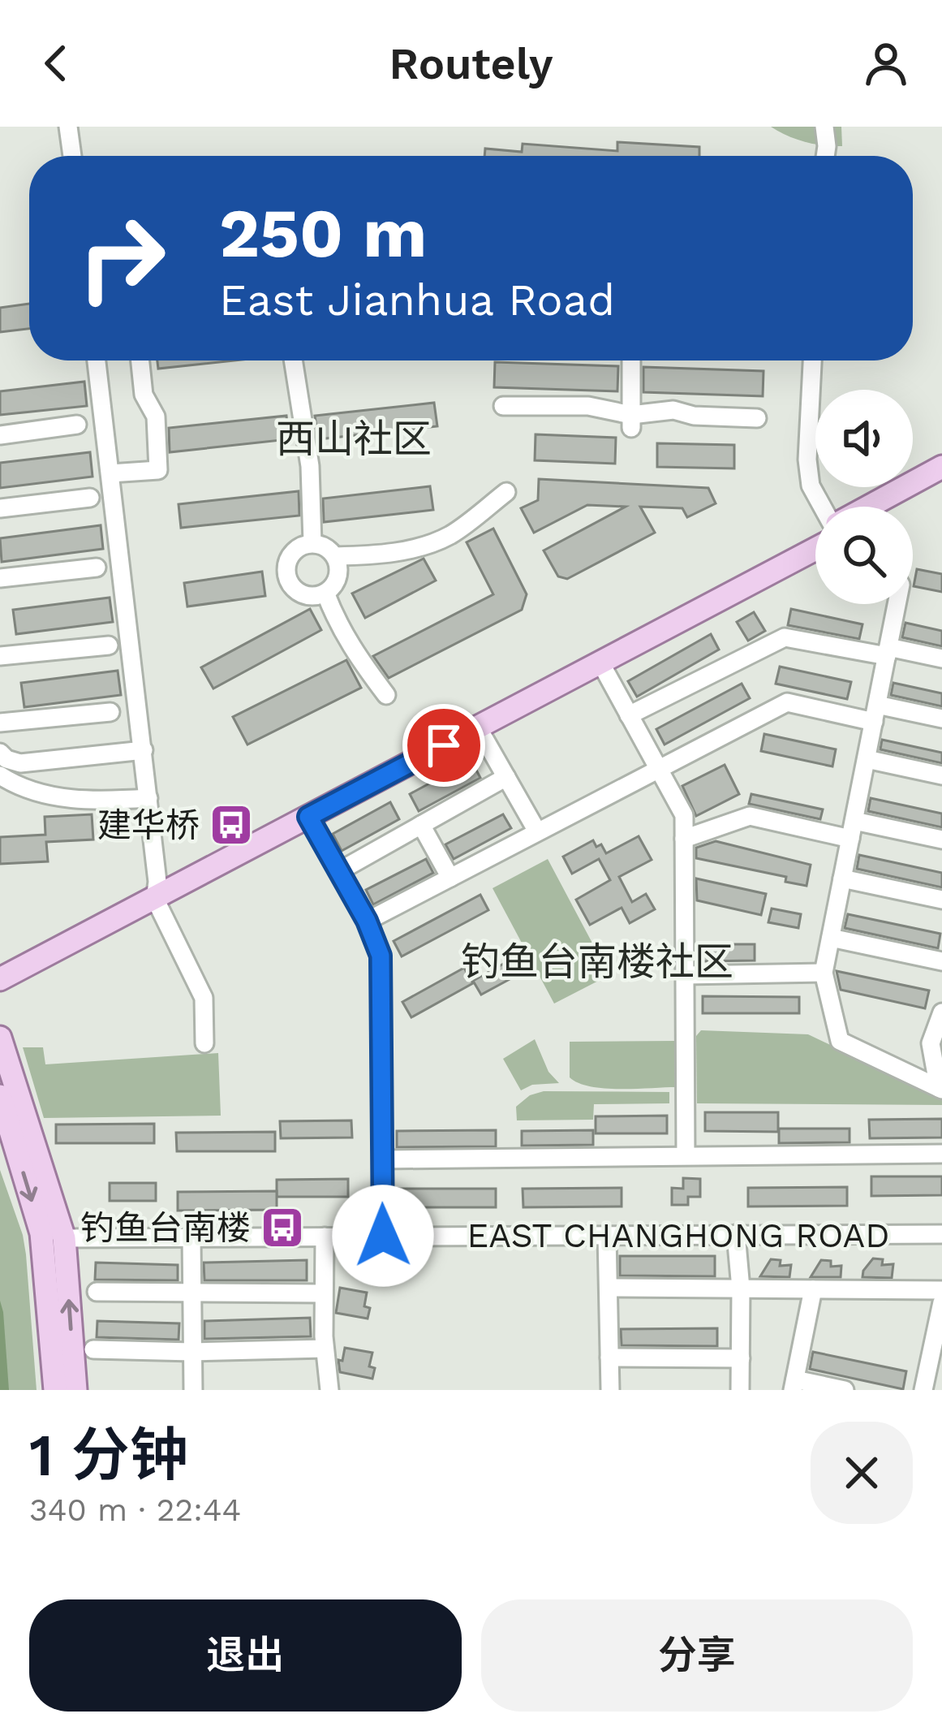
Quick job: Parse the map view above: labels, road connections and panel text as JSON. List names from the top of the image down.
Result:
{
  "streets": {
    "street": ["EAST CHANGHONG ROAD"]
  },
  "districts": ["西山社区", "钓鱼台南楼社区"],
  "places": {
    "bus stop": ["建华桥", "钓鱼台南楼"]
  },
  "page": {
    "header": "Routely",
    "turn": ["250 m", "East Jianhua Road"],
    "heading": ["1 分钟", "340 m · 22:44"],
    "buttons": ["退出", "分享"]
  }
}
